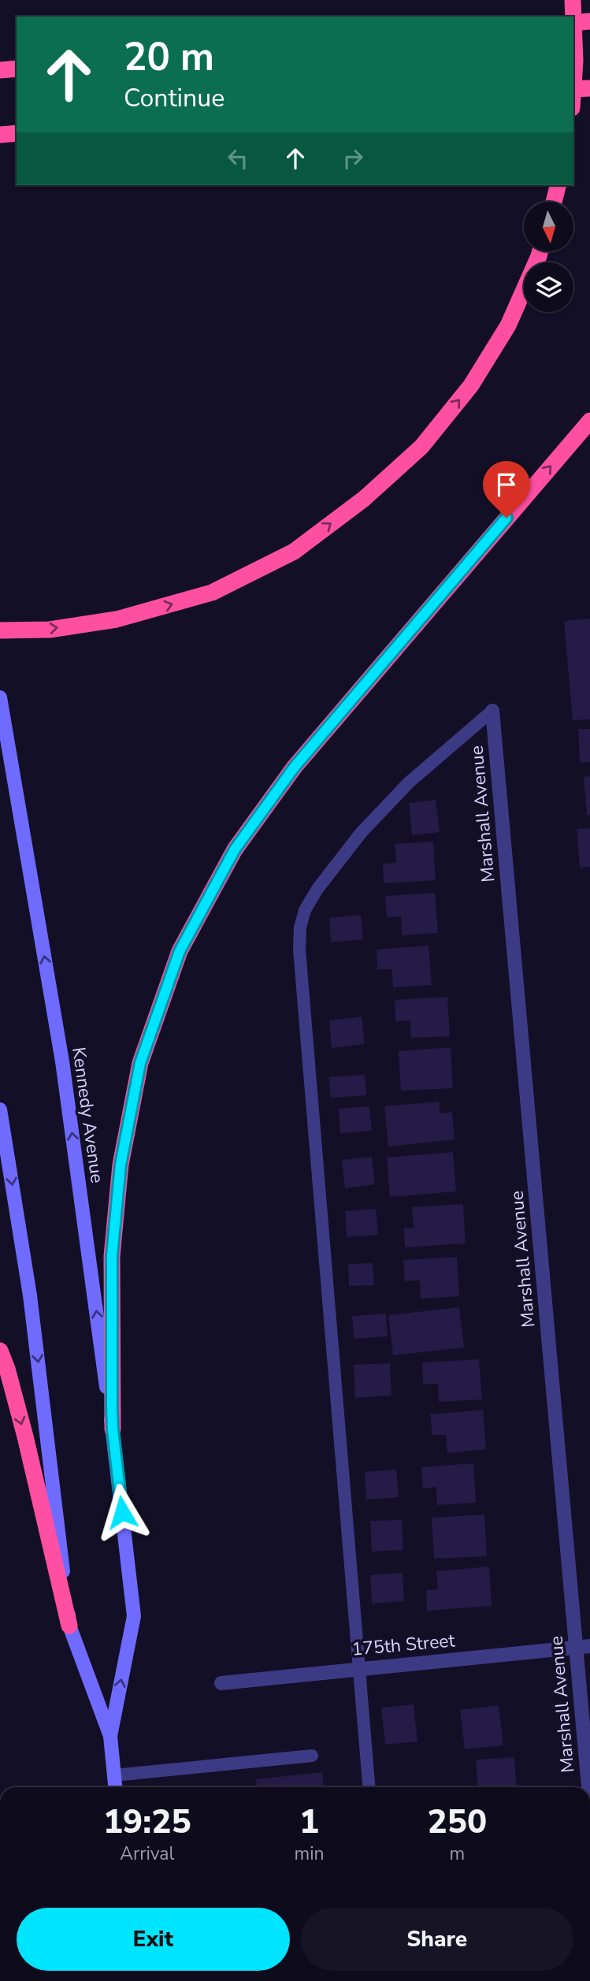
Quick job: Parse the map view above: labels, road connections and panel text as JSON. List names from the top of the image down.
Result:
{
  "streets": {
    "main road": ["Kennedy Avenue"],
    "street": ["Marshall Avenue", "175th Street"]
  },
  "crossings": [
    ["Marshall Avenue", "175th Street"]
  ],
  "north": "bottom",
  "page": {
    "turn": ["20 m", "Continue"],
    "eta": [
      "19:25",
      "Arrival",
      "1",
      "min",
      "250",
      "m"
    ],
    "buttons": ["Exit", "Share"]
  }
}
